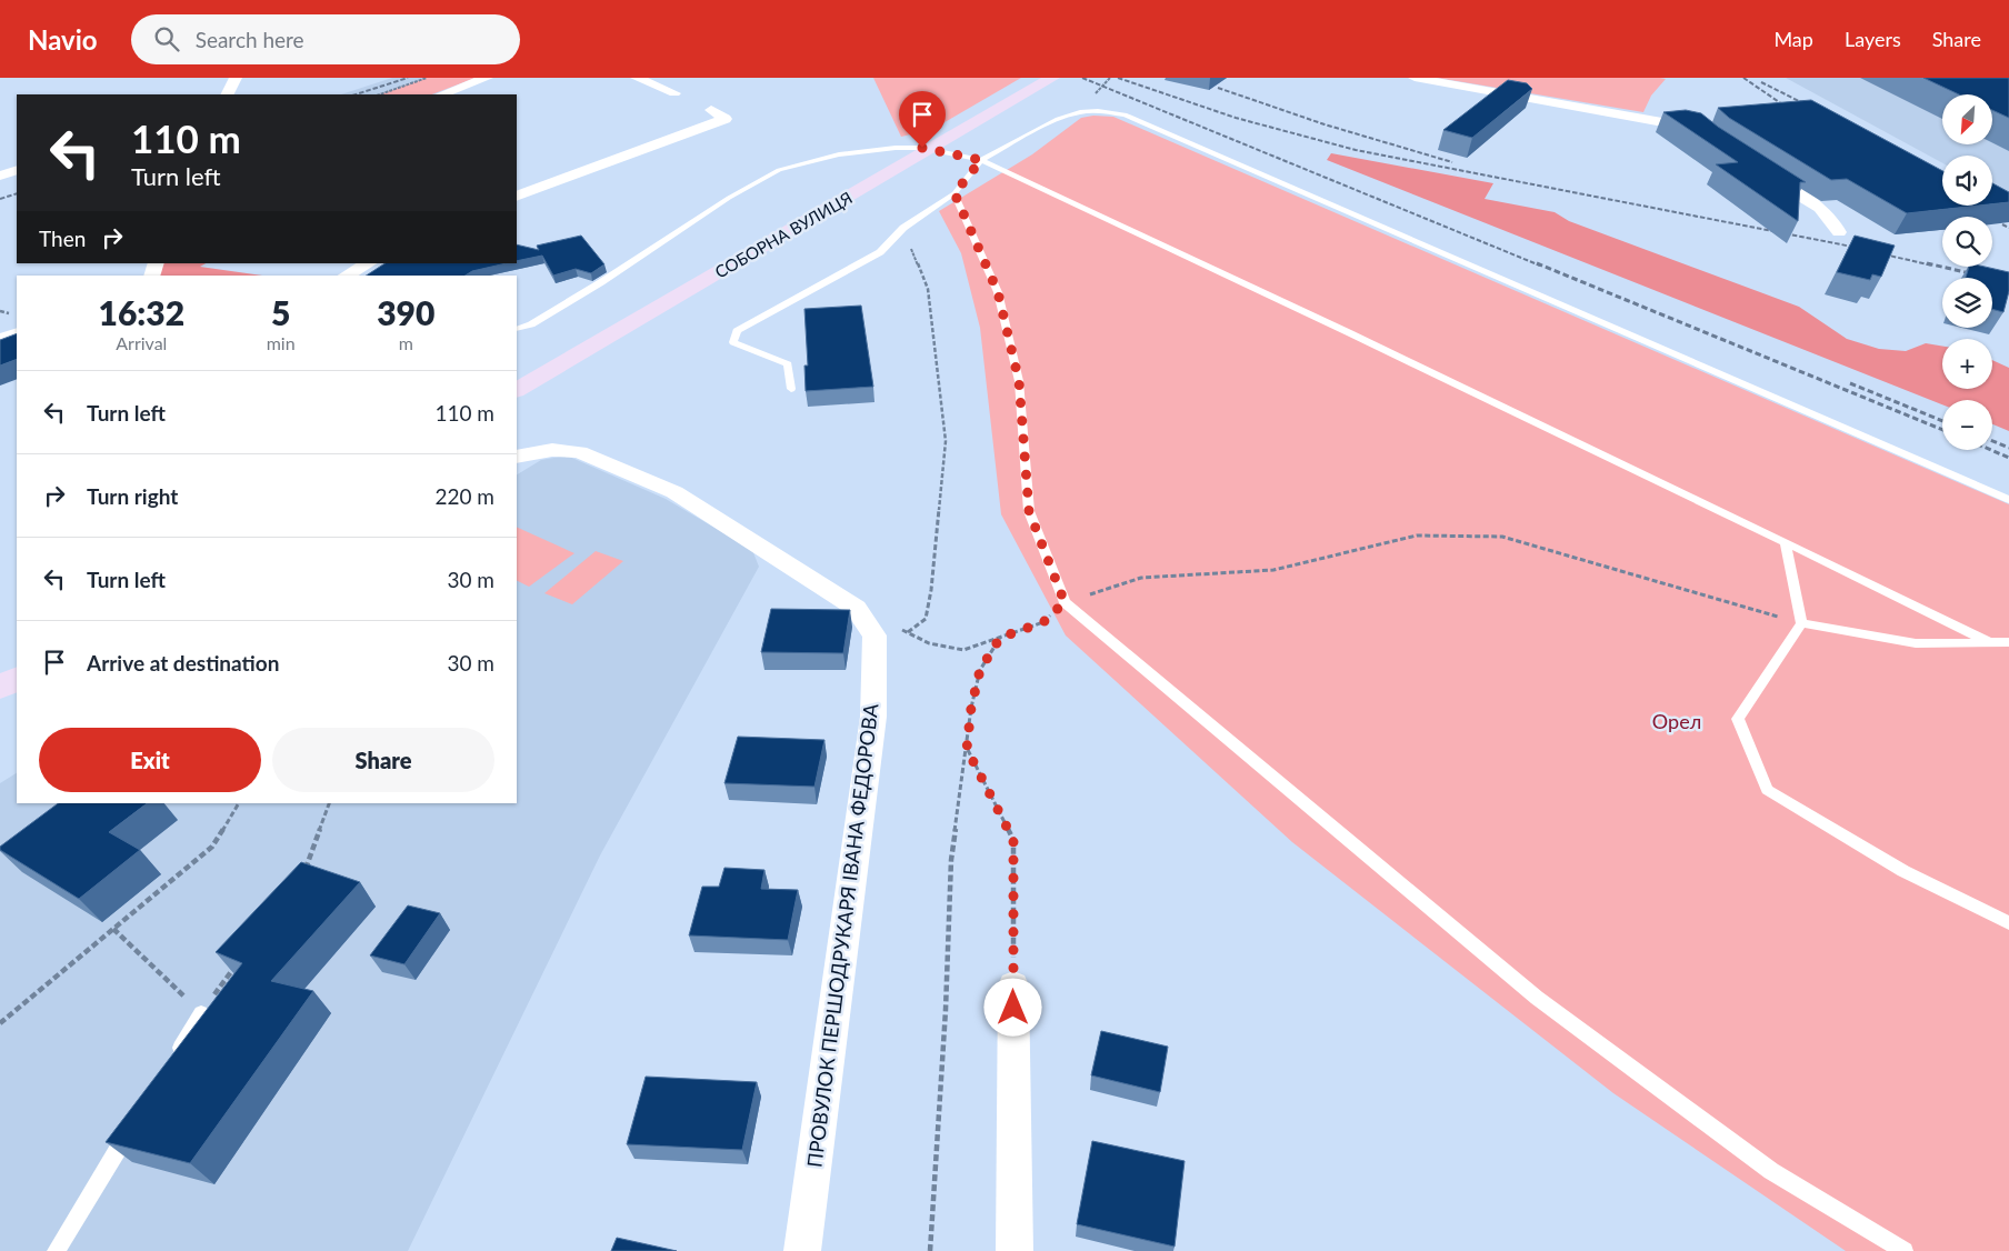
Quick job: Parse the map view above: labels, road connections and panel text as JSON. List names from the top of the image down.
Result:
{
  "streets": {
    "main road": ["СОБОРНА ВУЛИЦЯ"],
    "street": ["ПРОВУЛОК ПЕРШОДРУКАРЯ ІВАНА ФЕДОРОВА"]
  },
  "parks": ["Орел"],
  "north": "bottom left",
  "page": {
    "header": "Navio",
    "search": "Search here",
    "nav": ["Map", "Layers", "Share"],
    "map_buttons": ["+", "−"],
    "turn": ["110 m", "Turn left"],
    "then": "Then",
    "eta": [
      "16:32",
      "Arrival",
      "5",
      "min",
      "390",
      "m"
    ],
    "list": [
      {
        "name": "Turn left",
        "value": "110 m"
      },
      {
        "name": "Turn right",
        "value": "220 m"
      },
      {
        "name": "Turn left",
        "value": "30 m"
      },
      {
        "name": "Arrive at destination",
        "value": "30 m"
      }
    ],
    "buttons": ["Exit", "Share"]
  }
}
